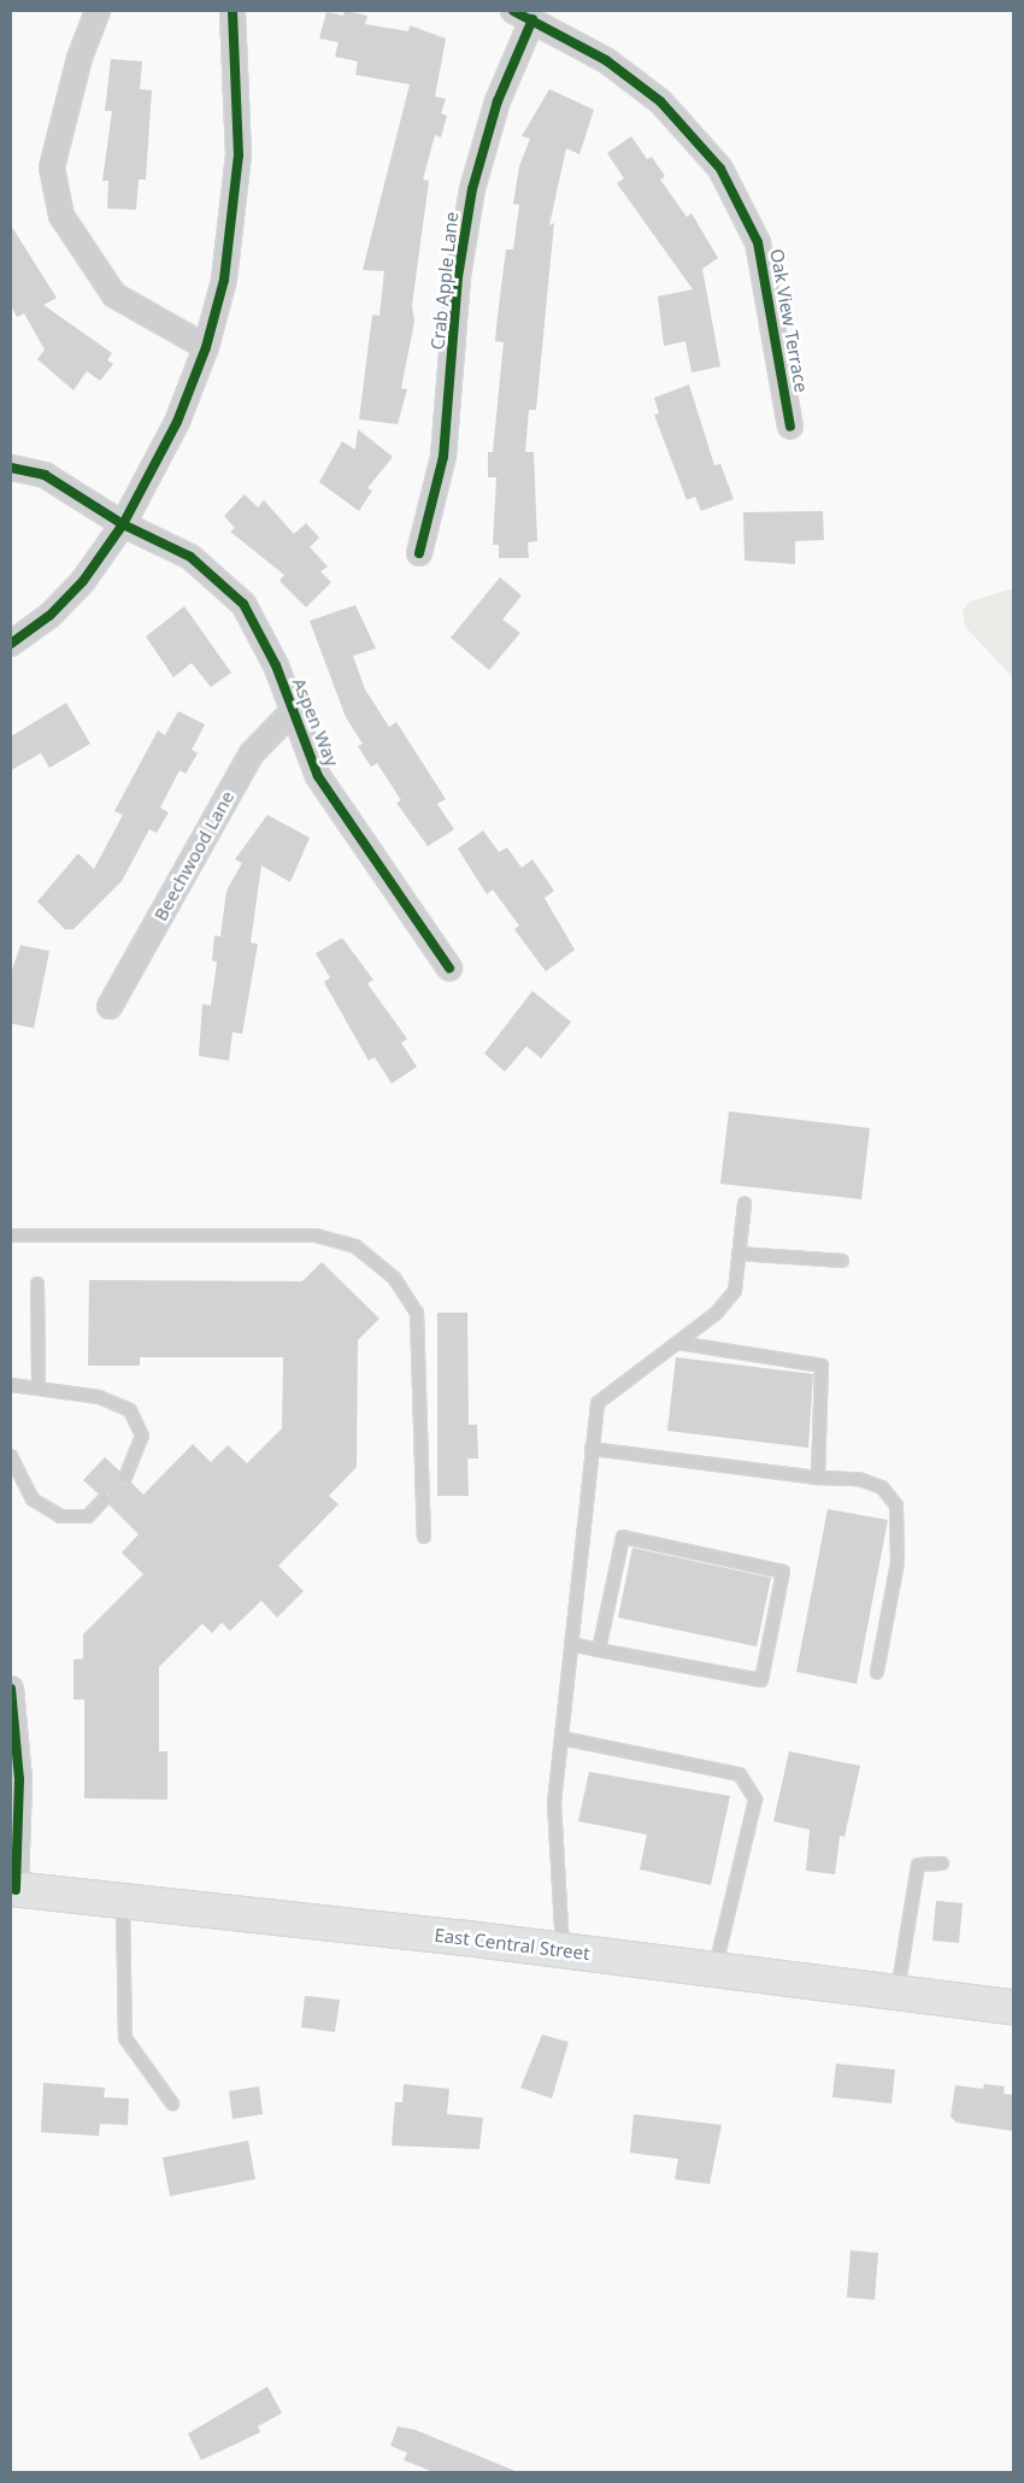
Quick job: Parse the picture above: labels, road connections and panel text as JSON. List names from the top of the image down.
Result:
{
  "streets": {
    "main road": ["East Central Street"],
    "street": [
      "Crab Apple Lane",
      "Oak View Terrace",
      "Aspen Way",
      "Beechwood Lane"
    ]
  },
  "crossings": [
    ["Crab Apple Lane", "Oak View Terrace"],
    ["Aspen Way", "Beechwood Lane"]
  ]
}
